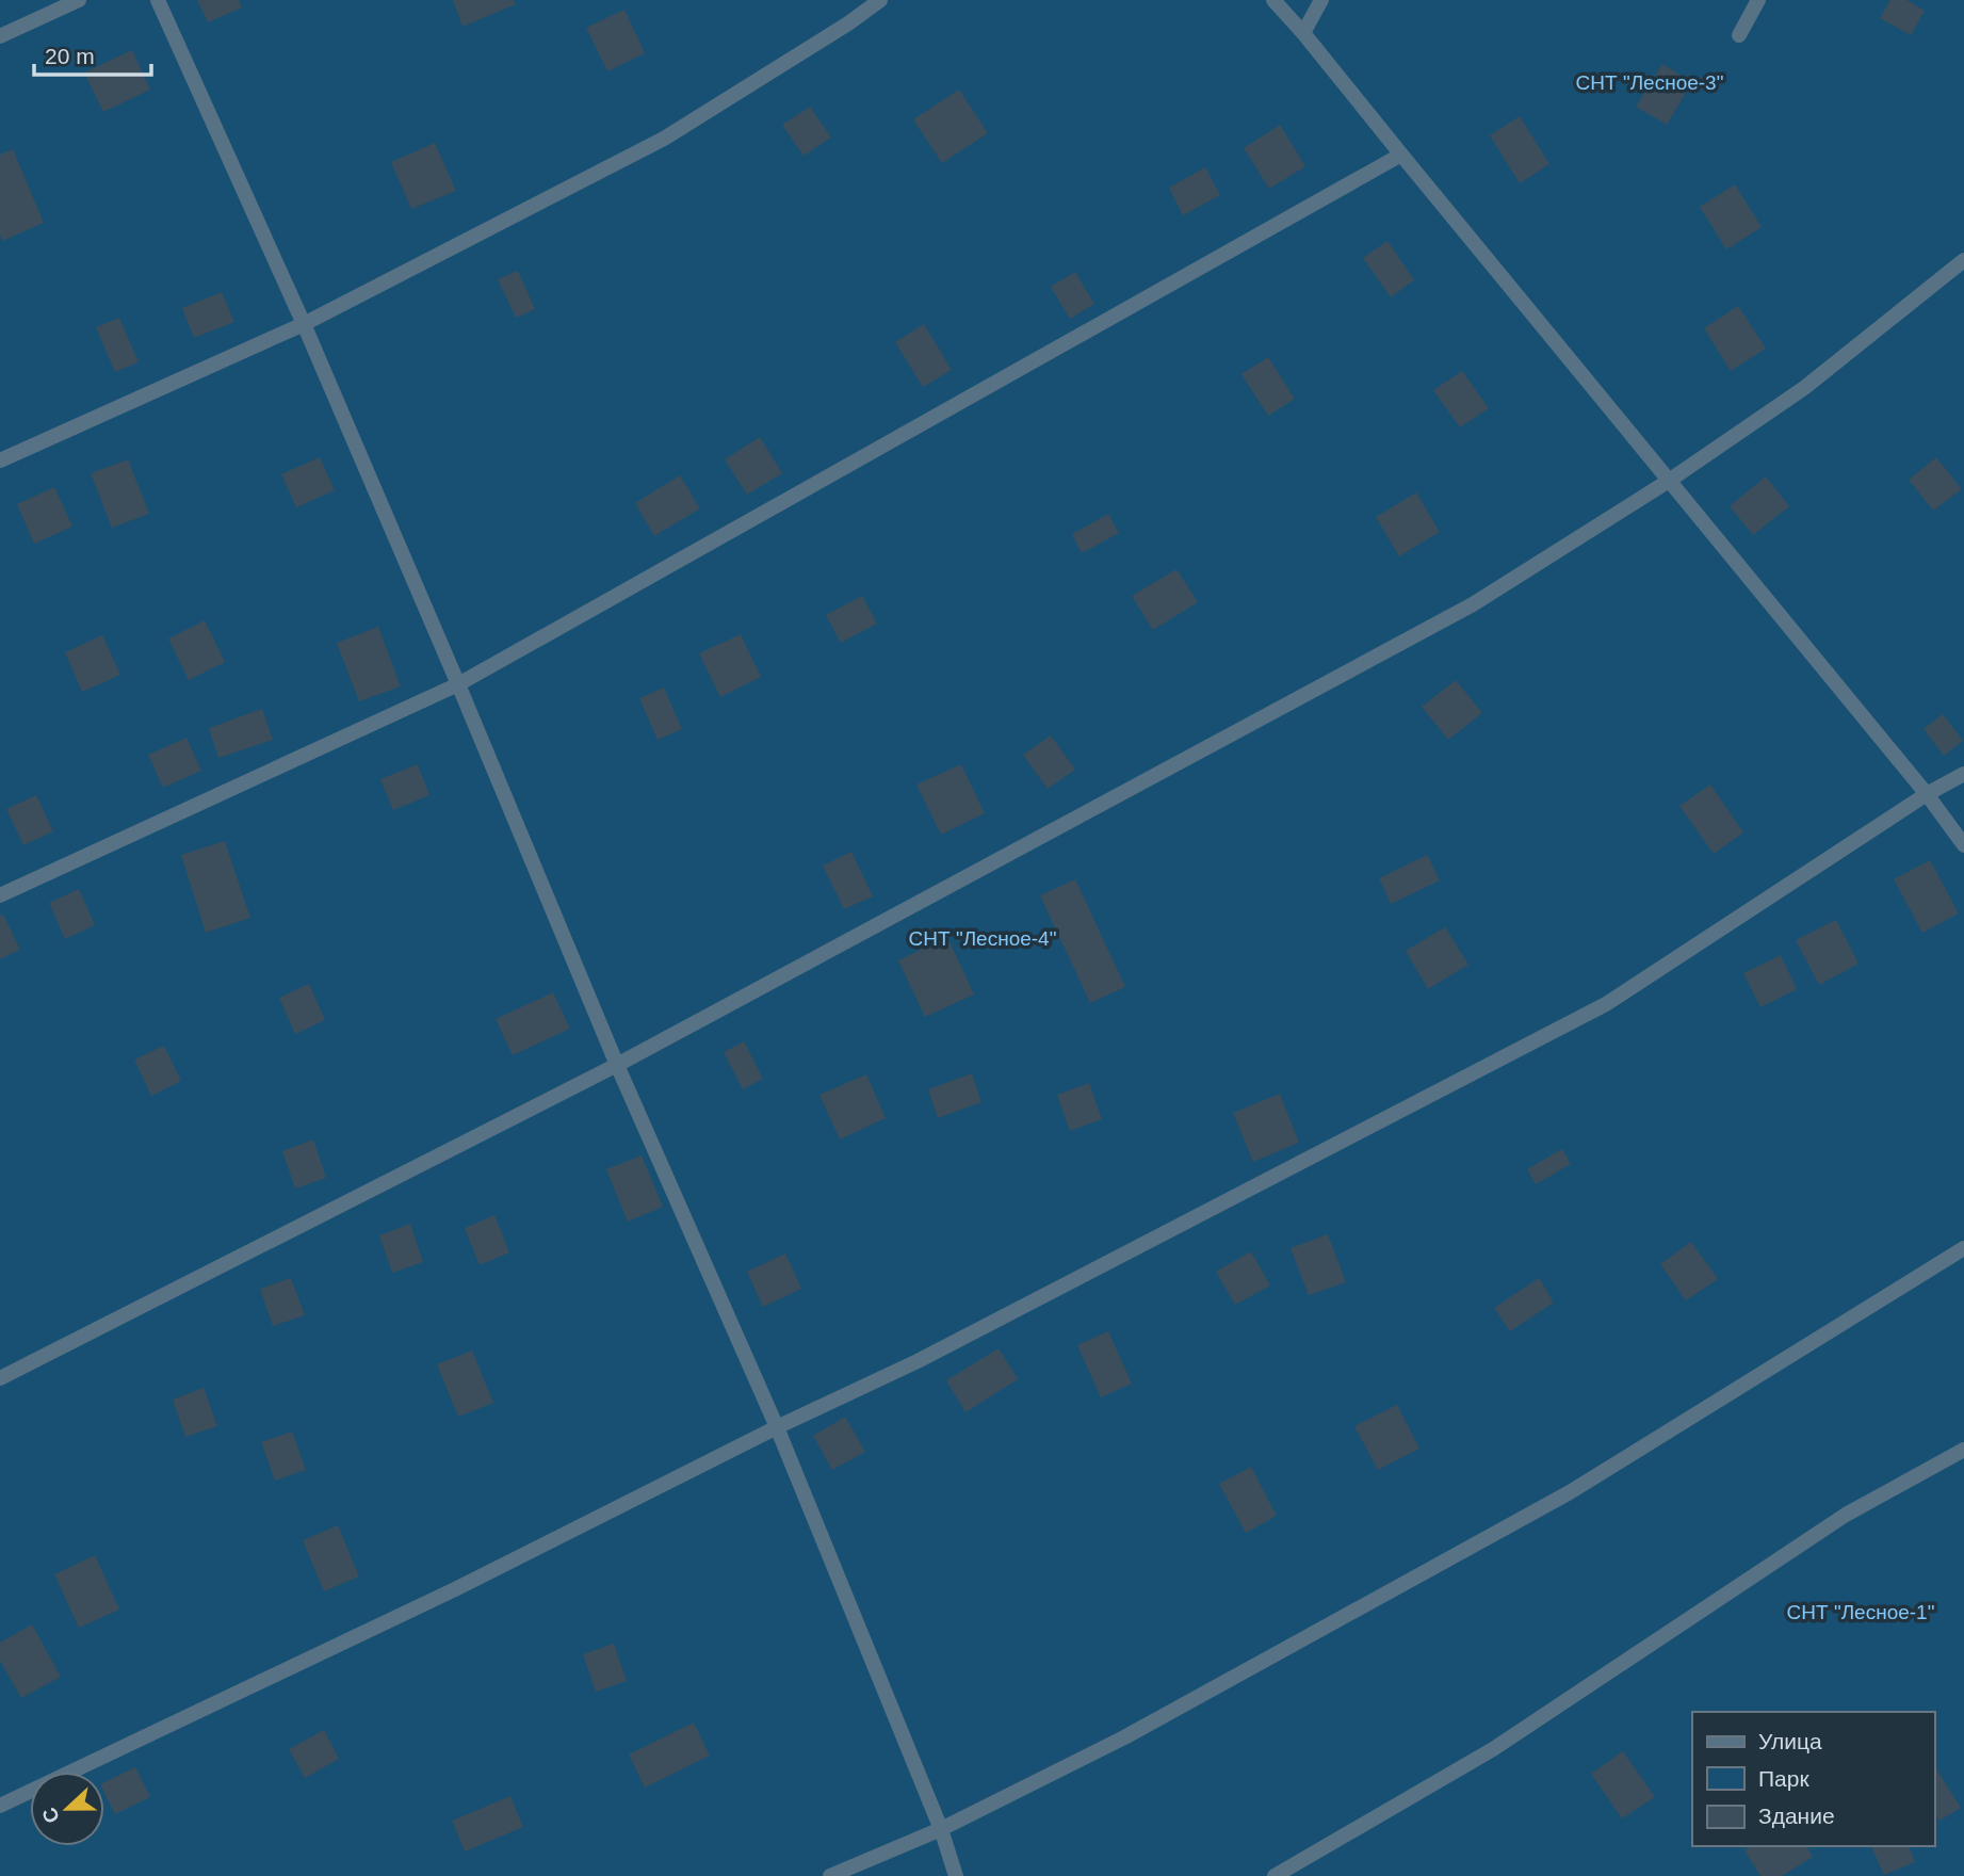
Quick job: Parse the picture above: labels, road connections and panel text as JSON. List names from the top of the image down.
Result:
{
  "parks": ["СНТ \"Лесное-3\"", "СНТ \"Лесное-4\"", "СНТ \"Лесное-1\""],
  "legend": ["Улица", "Парк", "Здание"],
  "scale_bar": "20 m",
  "north": "left"
}
